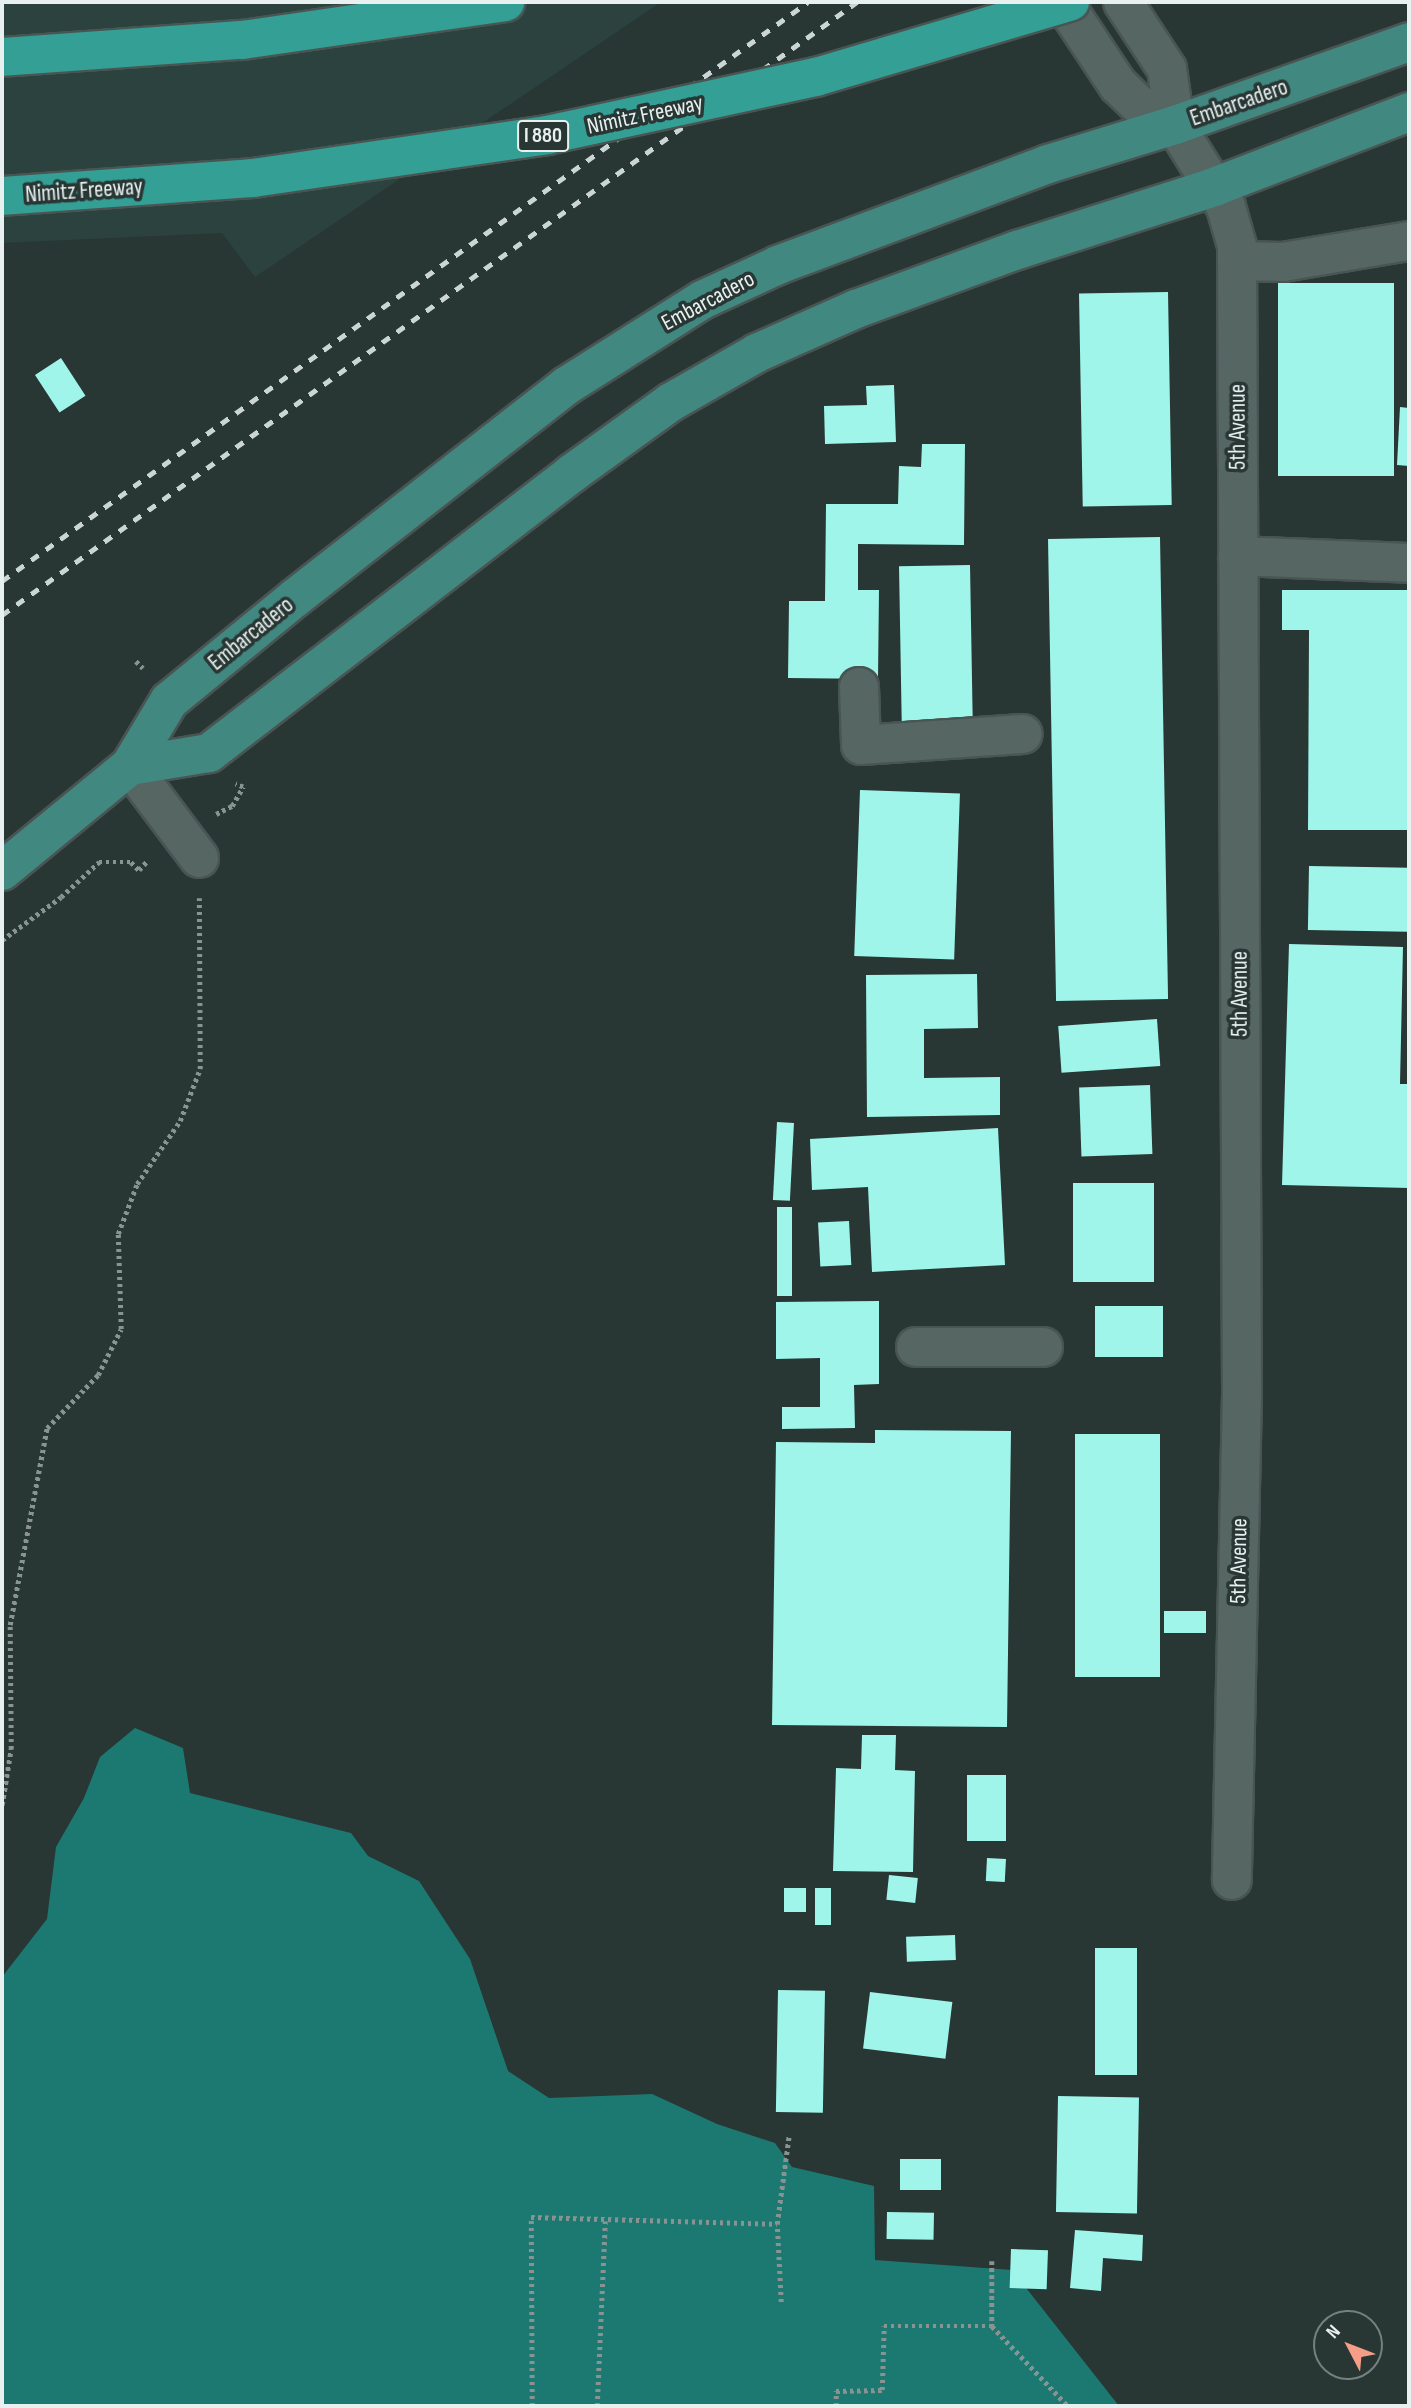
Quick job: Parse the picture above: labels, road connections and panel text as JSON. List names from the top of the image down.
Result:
{
  "streets": {
    "highway": ["Nimitz Freeway", "I 880"],
    "main road": ["Embarcadero"],
    "street": ["5th Avenue"]
  },
  "crossings": [
    ["Embarcadero", "5th Avenue"]
  ],
  "north": "top left"
}
